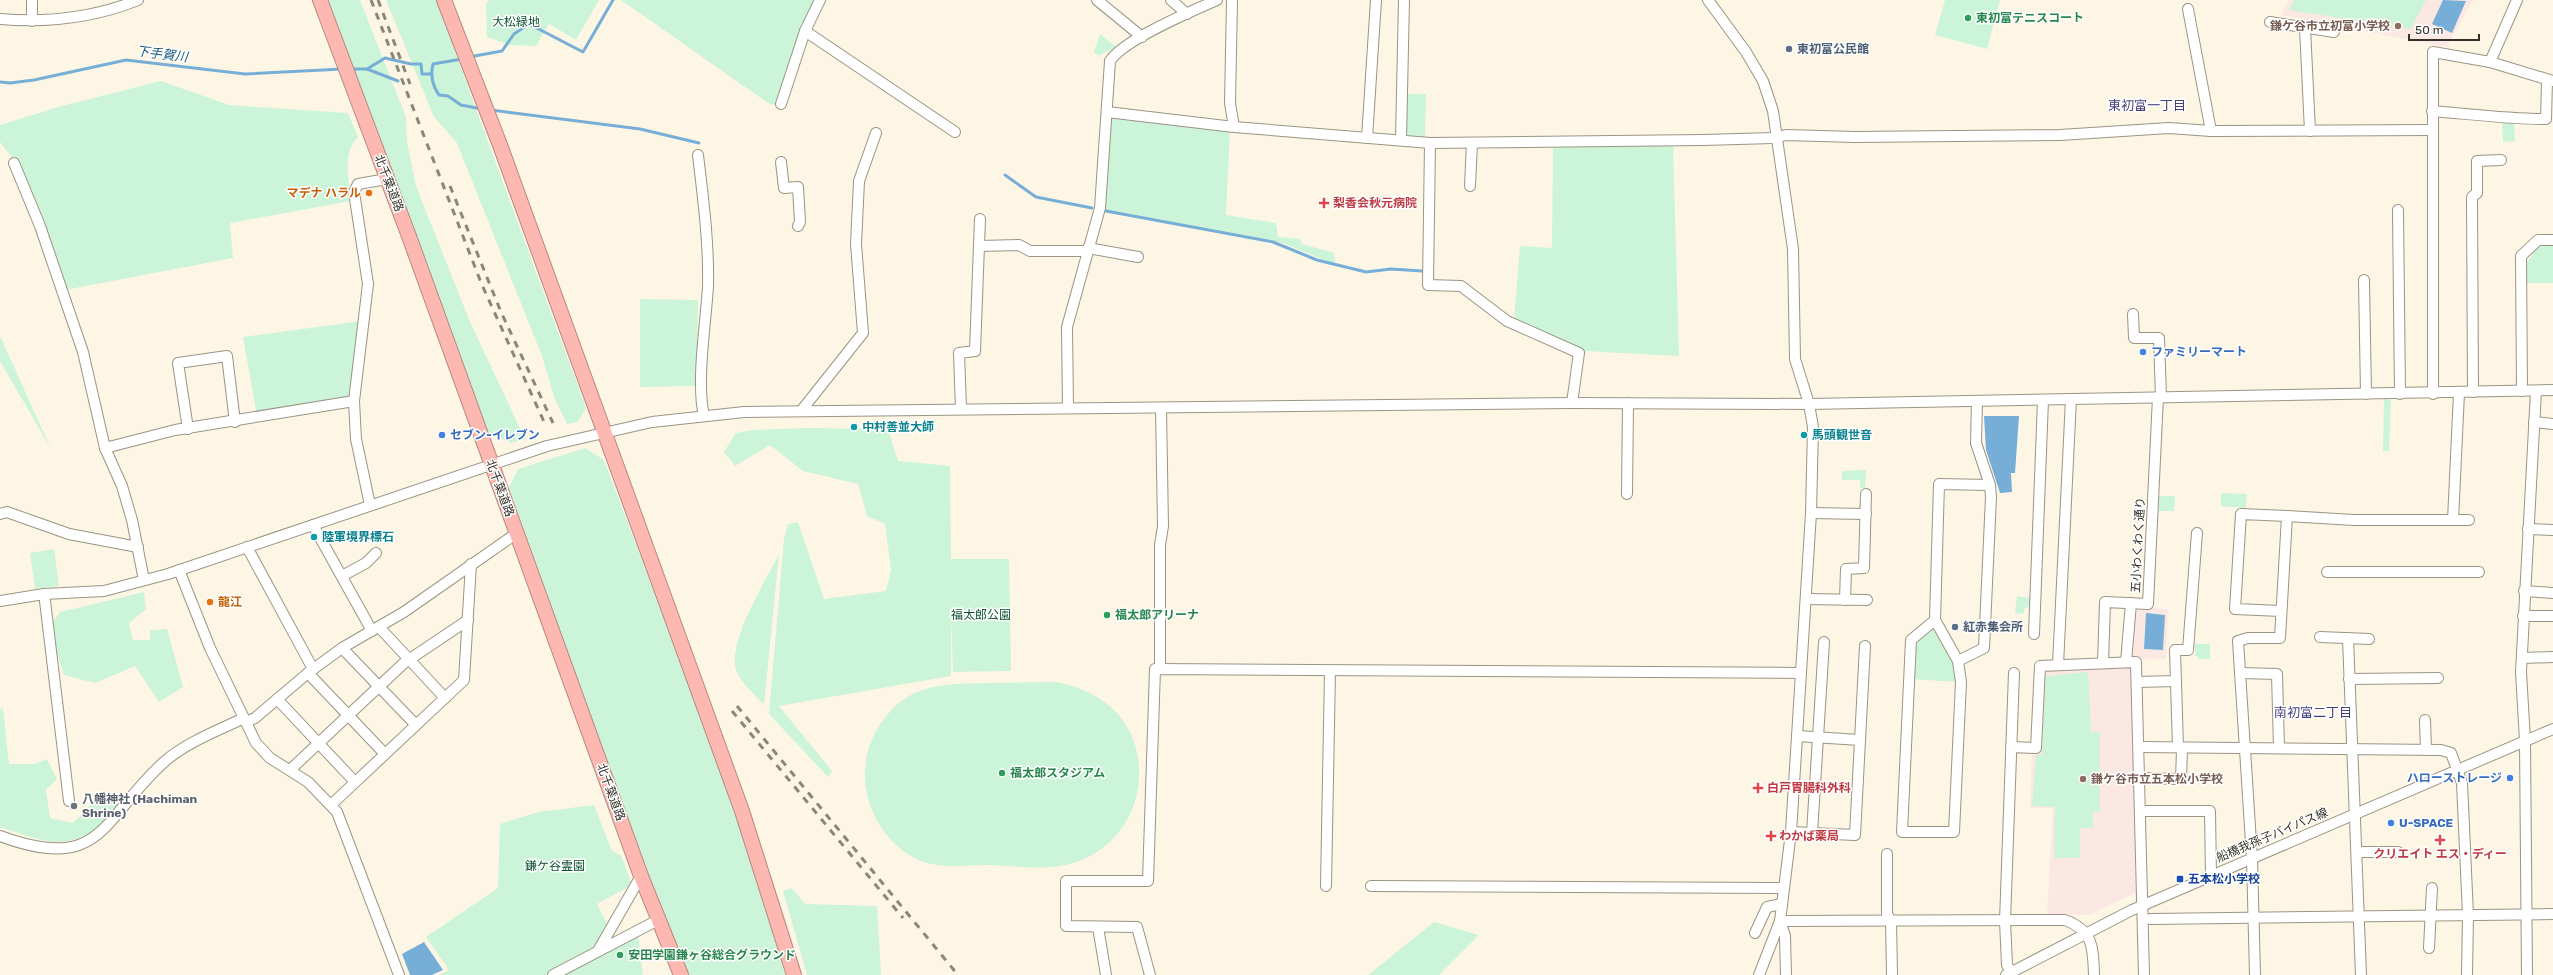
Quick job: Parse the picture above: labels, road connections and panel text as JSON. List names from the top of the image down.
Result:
{
  "streets": {
    "highway": ["北千葉道路"],
    "street": ["五小わくわく通り", "船橋我孫子バイパス線"]
  },
  "districts": ["東初富一丁目", "南初富二丁目"],
  "water": ["下手賀川"],
  "parks": ["大松緑地", "福太郎公園", "鎌ケ谷霊園"],
  "places": {
    "other": [
      "東初富テニスコート",
      "鎌ケ谷市立初富小学校",
      "東初富公民館",
      "マデナ ハラル",
      "ファミリーマート",
      "中村善並大師",
      "セブン-イレブン",
      "馬頭観世音",
      "陸軍境界標石",
      "龍江",
      "福太郎アリーナ",
      "紅赤集会所",
      "福太郎スタジアム",
      "ハローストレージ",
      "鎌ケ谷市立五本松小学校",
      "八幡神社 (Hachiman Shrine)",
      "U-SPACE",
      "安田学園鎌ヶ谷総合グラウンド"
    ],
    "health": [
      "梨香会秋元病院",
      "白戸胃腸科外科",
      "わかば薬局",
      "クリエイト エス・ディー"
    ],
    "transit": ["五本松小学校"]
  },
  "scale_bar": "50 m"
}
